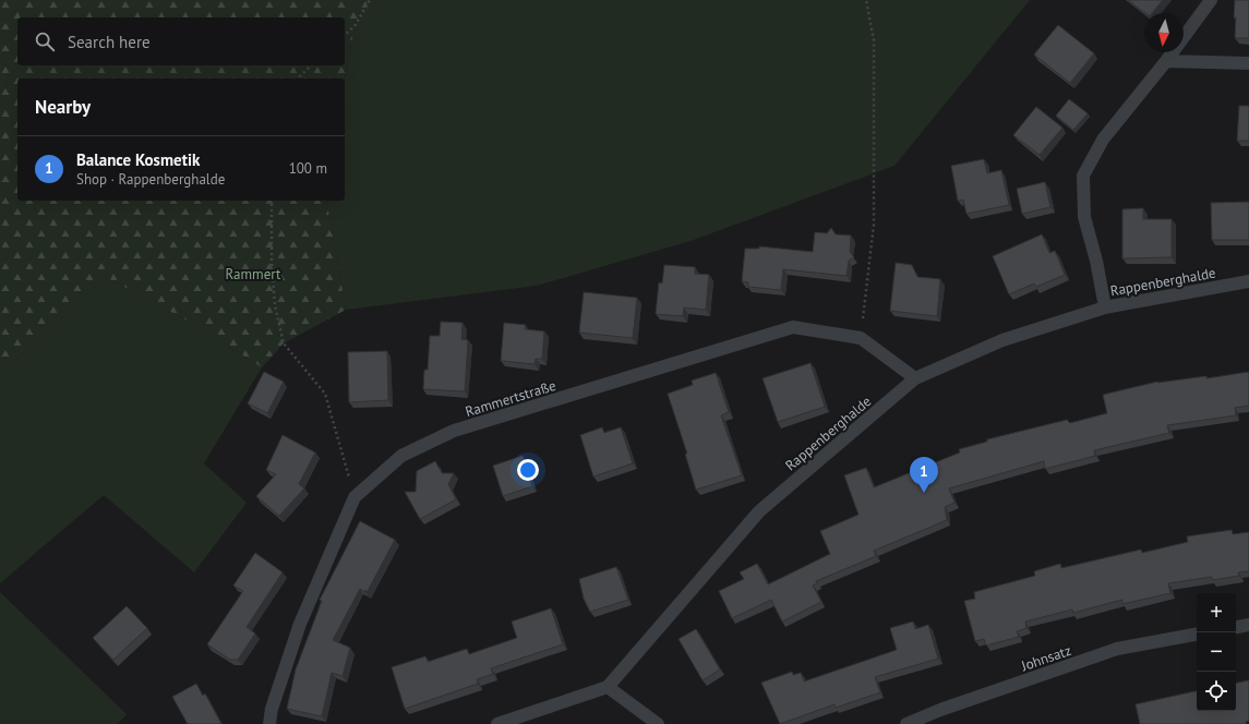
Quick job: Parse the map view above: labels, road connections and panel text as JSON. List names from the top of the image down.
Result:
{
  "streets": {
    "street": ["Rappenberghalde", "Rammertstraße", "Johnsatz"]
  },
  "crossings": [
    ["Rappenberghalde", "Rammertstraße"]
  ],
  "parks": ["Rammert"],
  "north": "bottom",
  "page": {
    "search": "Search here",
    "heading": "Nearby",
    "list": [
      {
        "mark": "1",
        "name": "Balance Kosmetik",
        "note": "Shop · Rappenberghalde",
        "value": "100 m"
      }
    ],
    "pins": "1",
    "map_buttons": ["+", "−"]
  }
}
